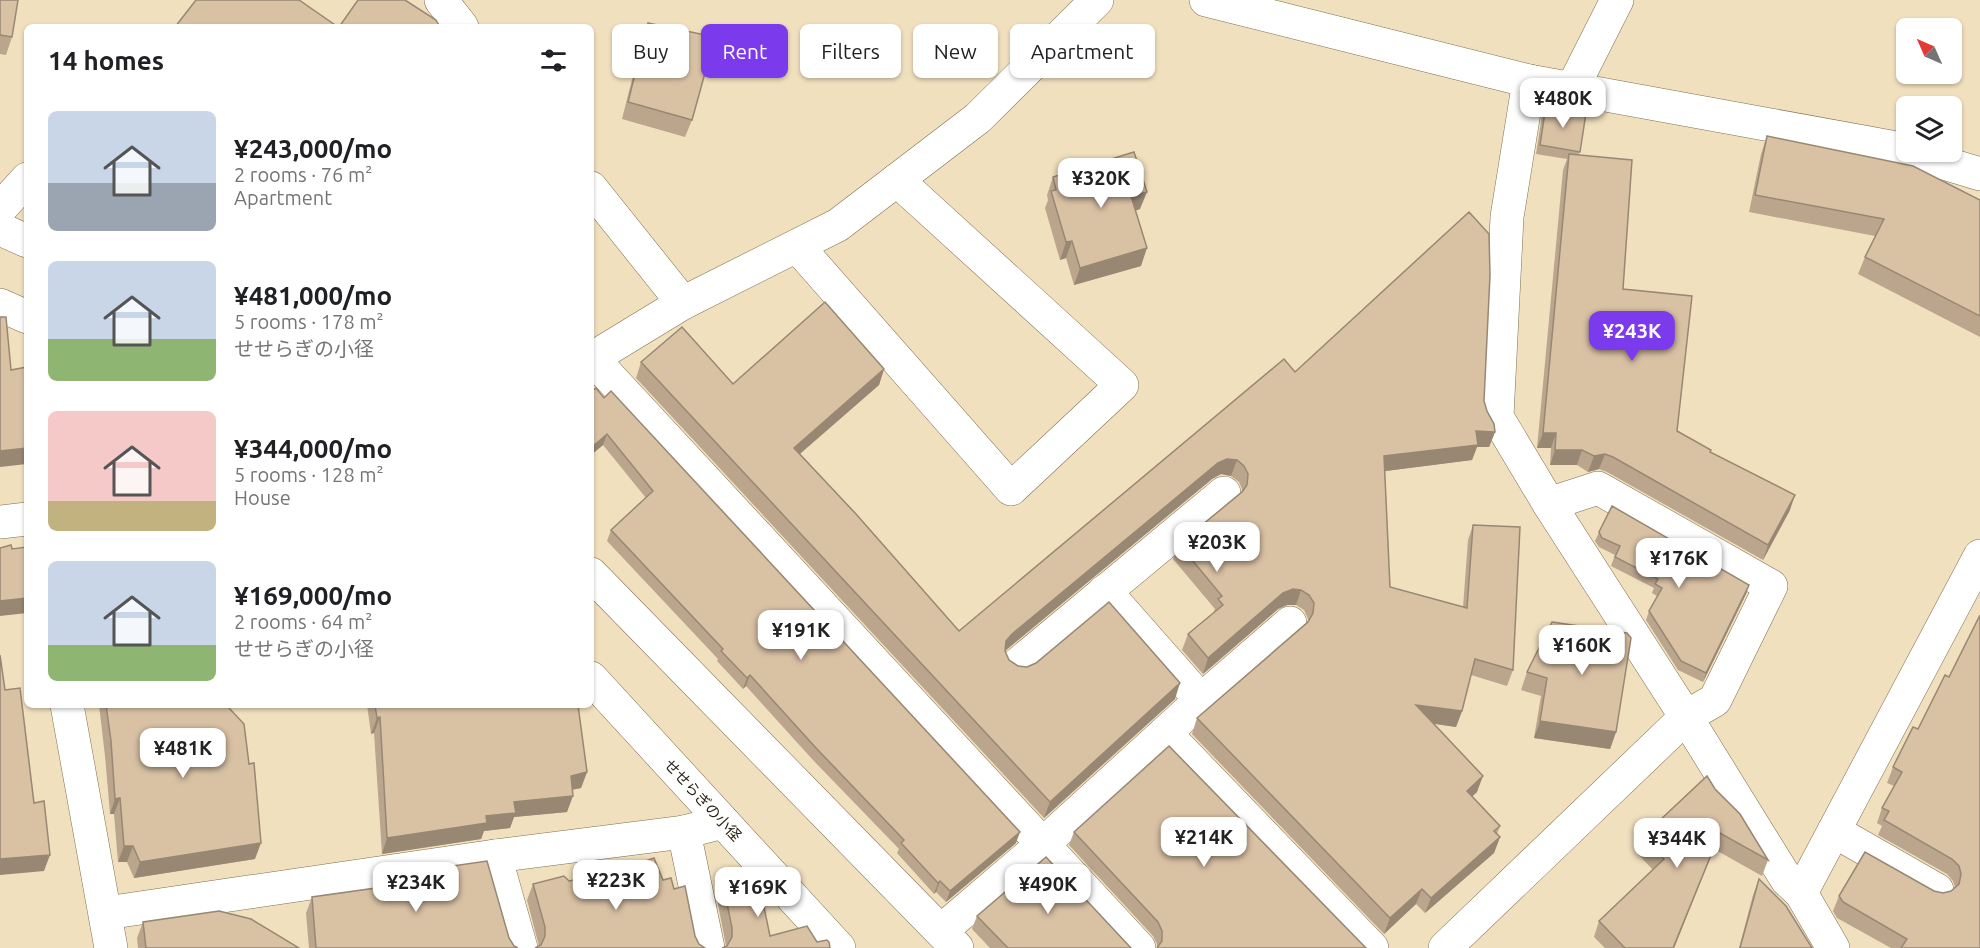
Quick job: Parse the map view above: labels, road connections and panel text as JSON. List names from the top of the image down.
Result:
{
  "streets": {
    "street": ["せせらぎの小径"]
  },
  "north": "top left",
  "page": {
    "chip": [
      "Buy",
      "Rent",
      "Filters",
      "New",
      "Apartment"
    ],
    "heading": "14 homes",
    "price": [
      "¥480K",
      "¥320K",
      "¥243K",
      "¥203K",
      "¥176K",
      "¥191K",
      "¥160K",
      "¥481K",
      "¥214K",
      "¥344K",
      "¥223K",
      "¥234K",
      "¥490K",
      "¥169K"
    ],
    "list": [
      {
        "name": "¥243,000/mo",
        "note": "2 rooms · 76 m² · Apartment"
      },
      {
        "name": "¥481,000/mo",
        "note": "5 rooms · 178 m² · せせらぎの小径"
      },
      {
        "name": "¥344,000/mo",
        "note": "5 rooms · 128 m² · House"
      },
      {
        "name": "¥169,000/mo",
        "note": "2 rooms · 64 m² · せせらぎの小径"
      }
    ]
  }
}
